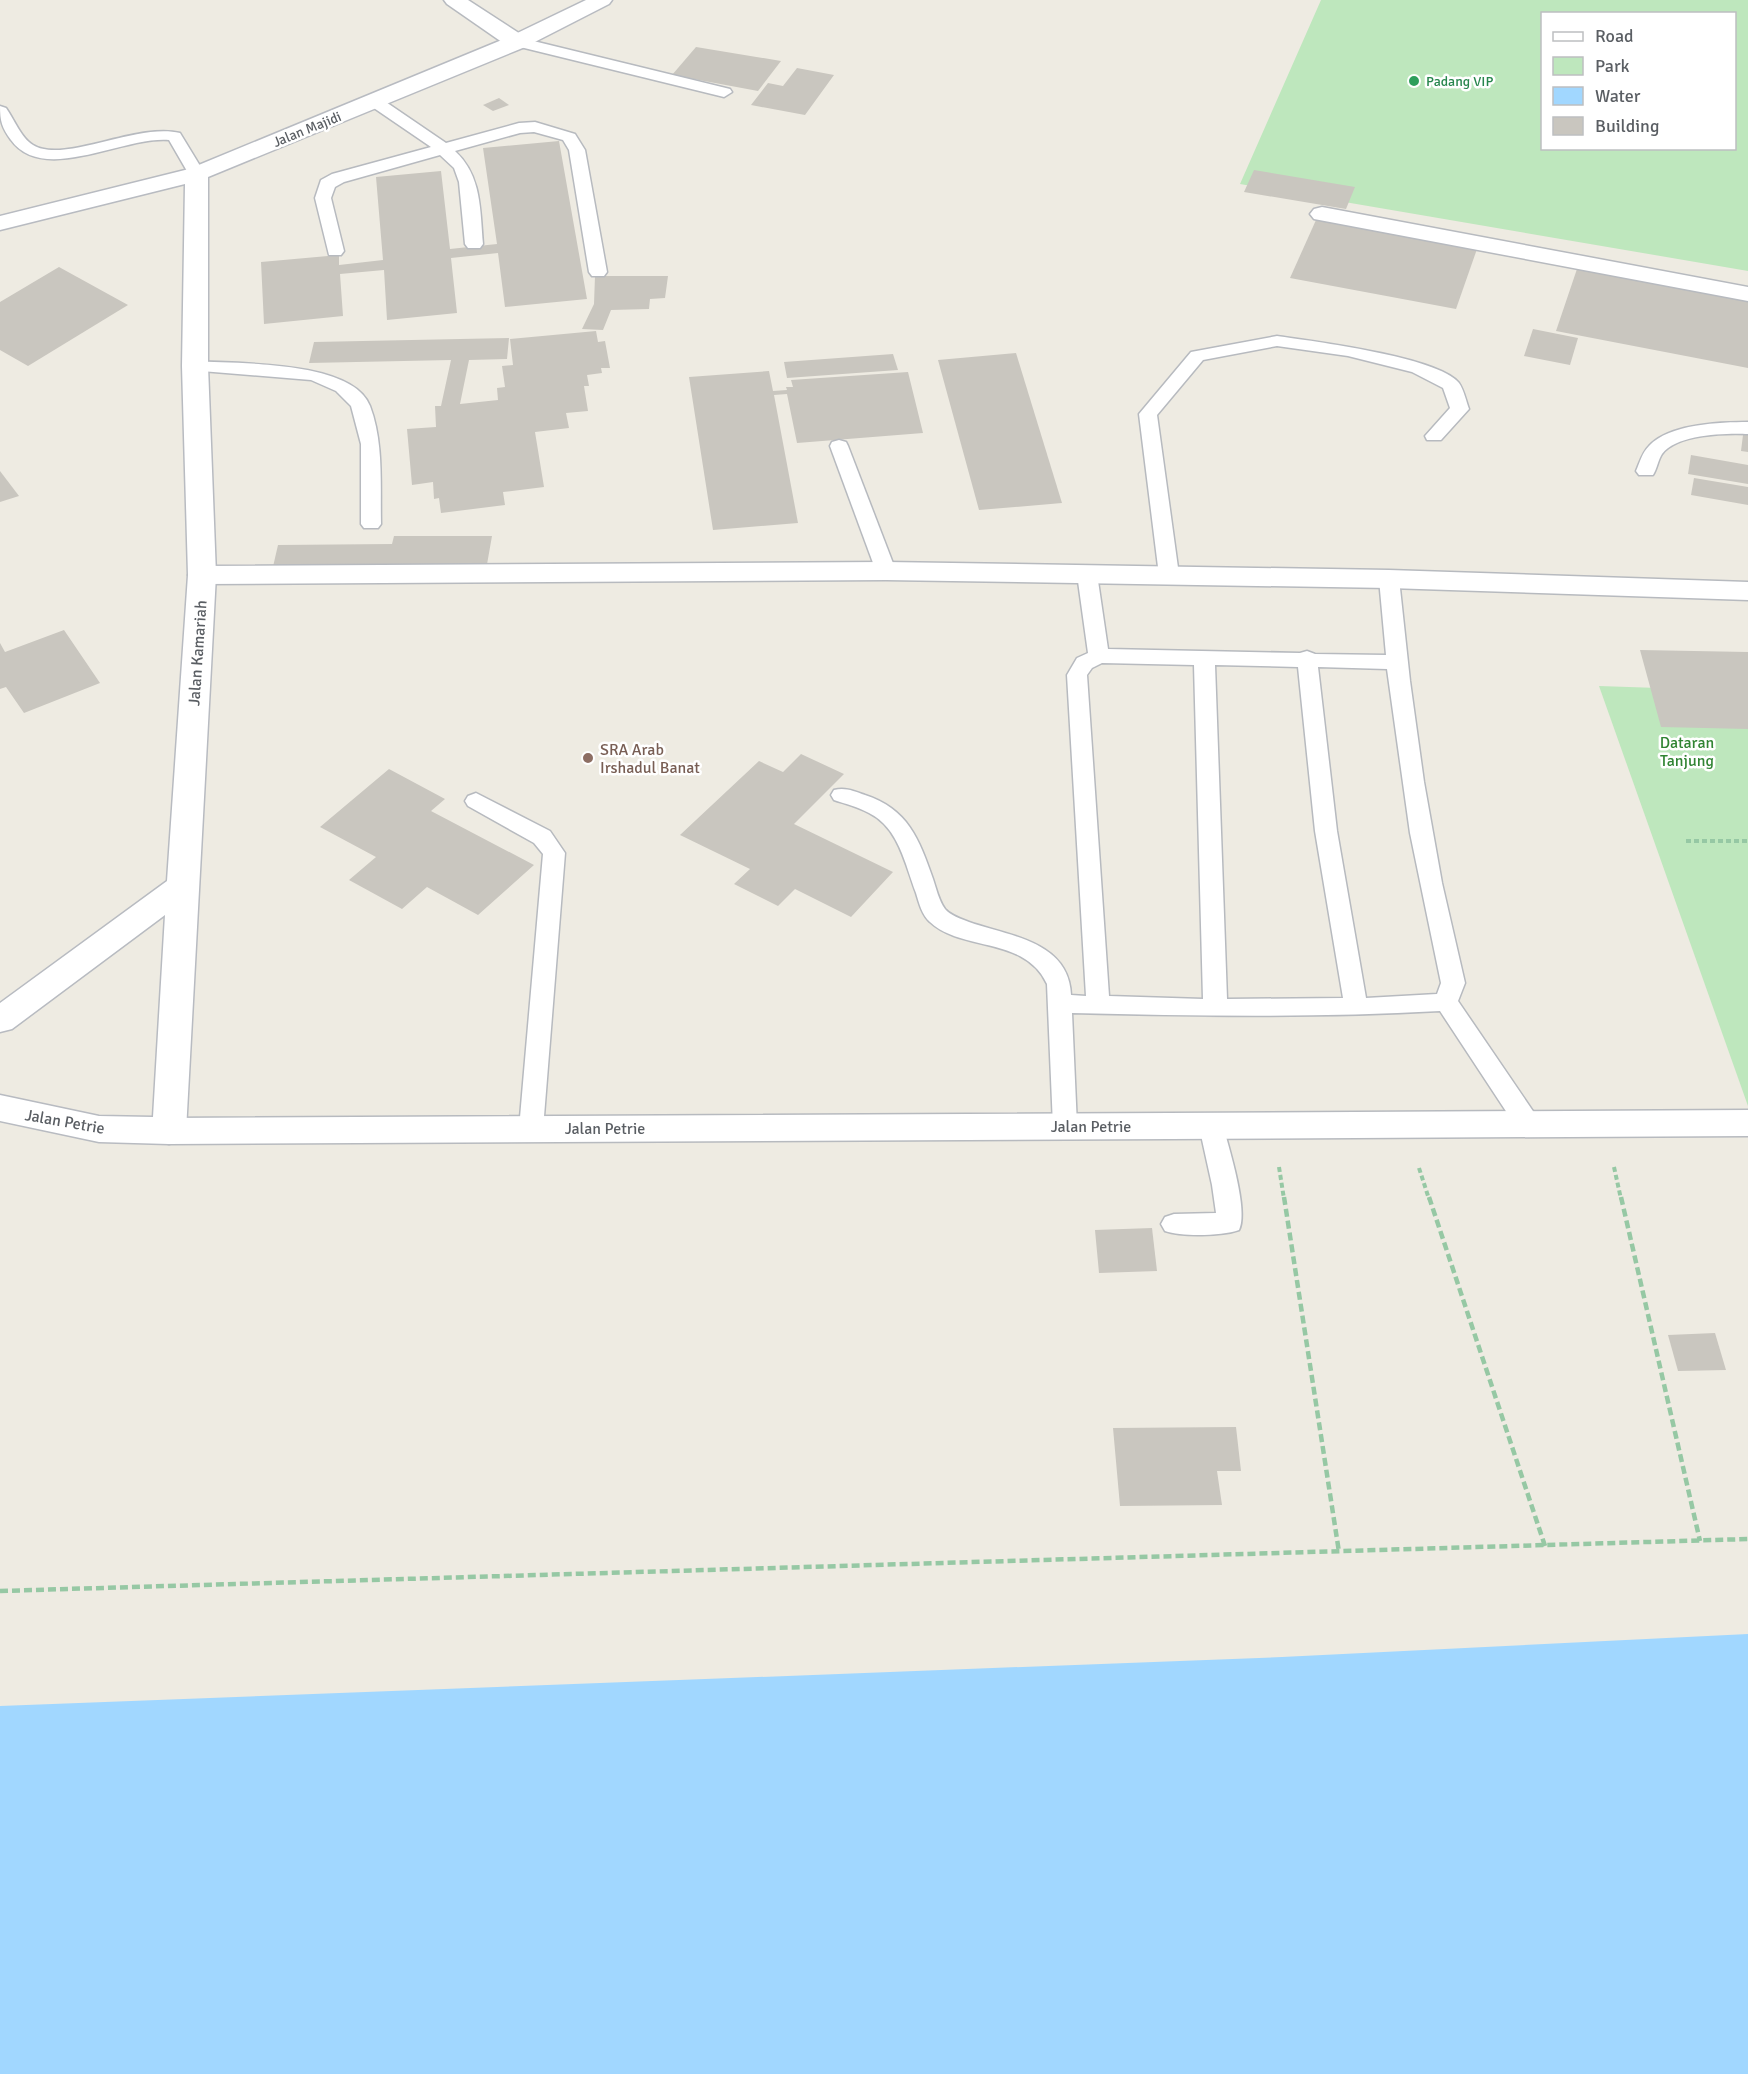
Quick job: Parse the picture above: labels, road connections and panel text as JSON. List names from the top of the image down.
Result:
{
  "streets": {
    "street": ["Jalan Majidi", "Jalan Kamariah", "Jalan Petrie"]
  },
  "crossings": [
    ["Jalan Majidi", "Jalan Kamariah"],
    ["Jalan Kamariah", "Jalan Petrie"]
  ],
  "parks": ["Dataran Tanjung"],
  "places": ["Padang VIP", "SRA Arab Irshadul Banat"],
  "legend": [
    "Road",
    "Park",
    "Water",
    "Building"
  ]
}
